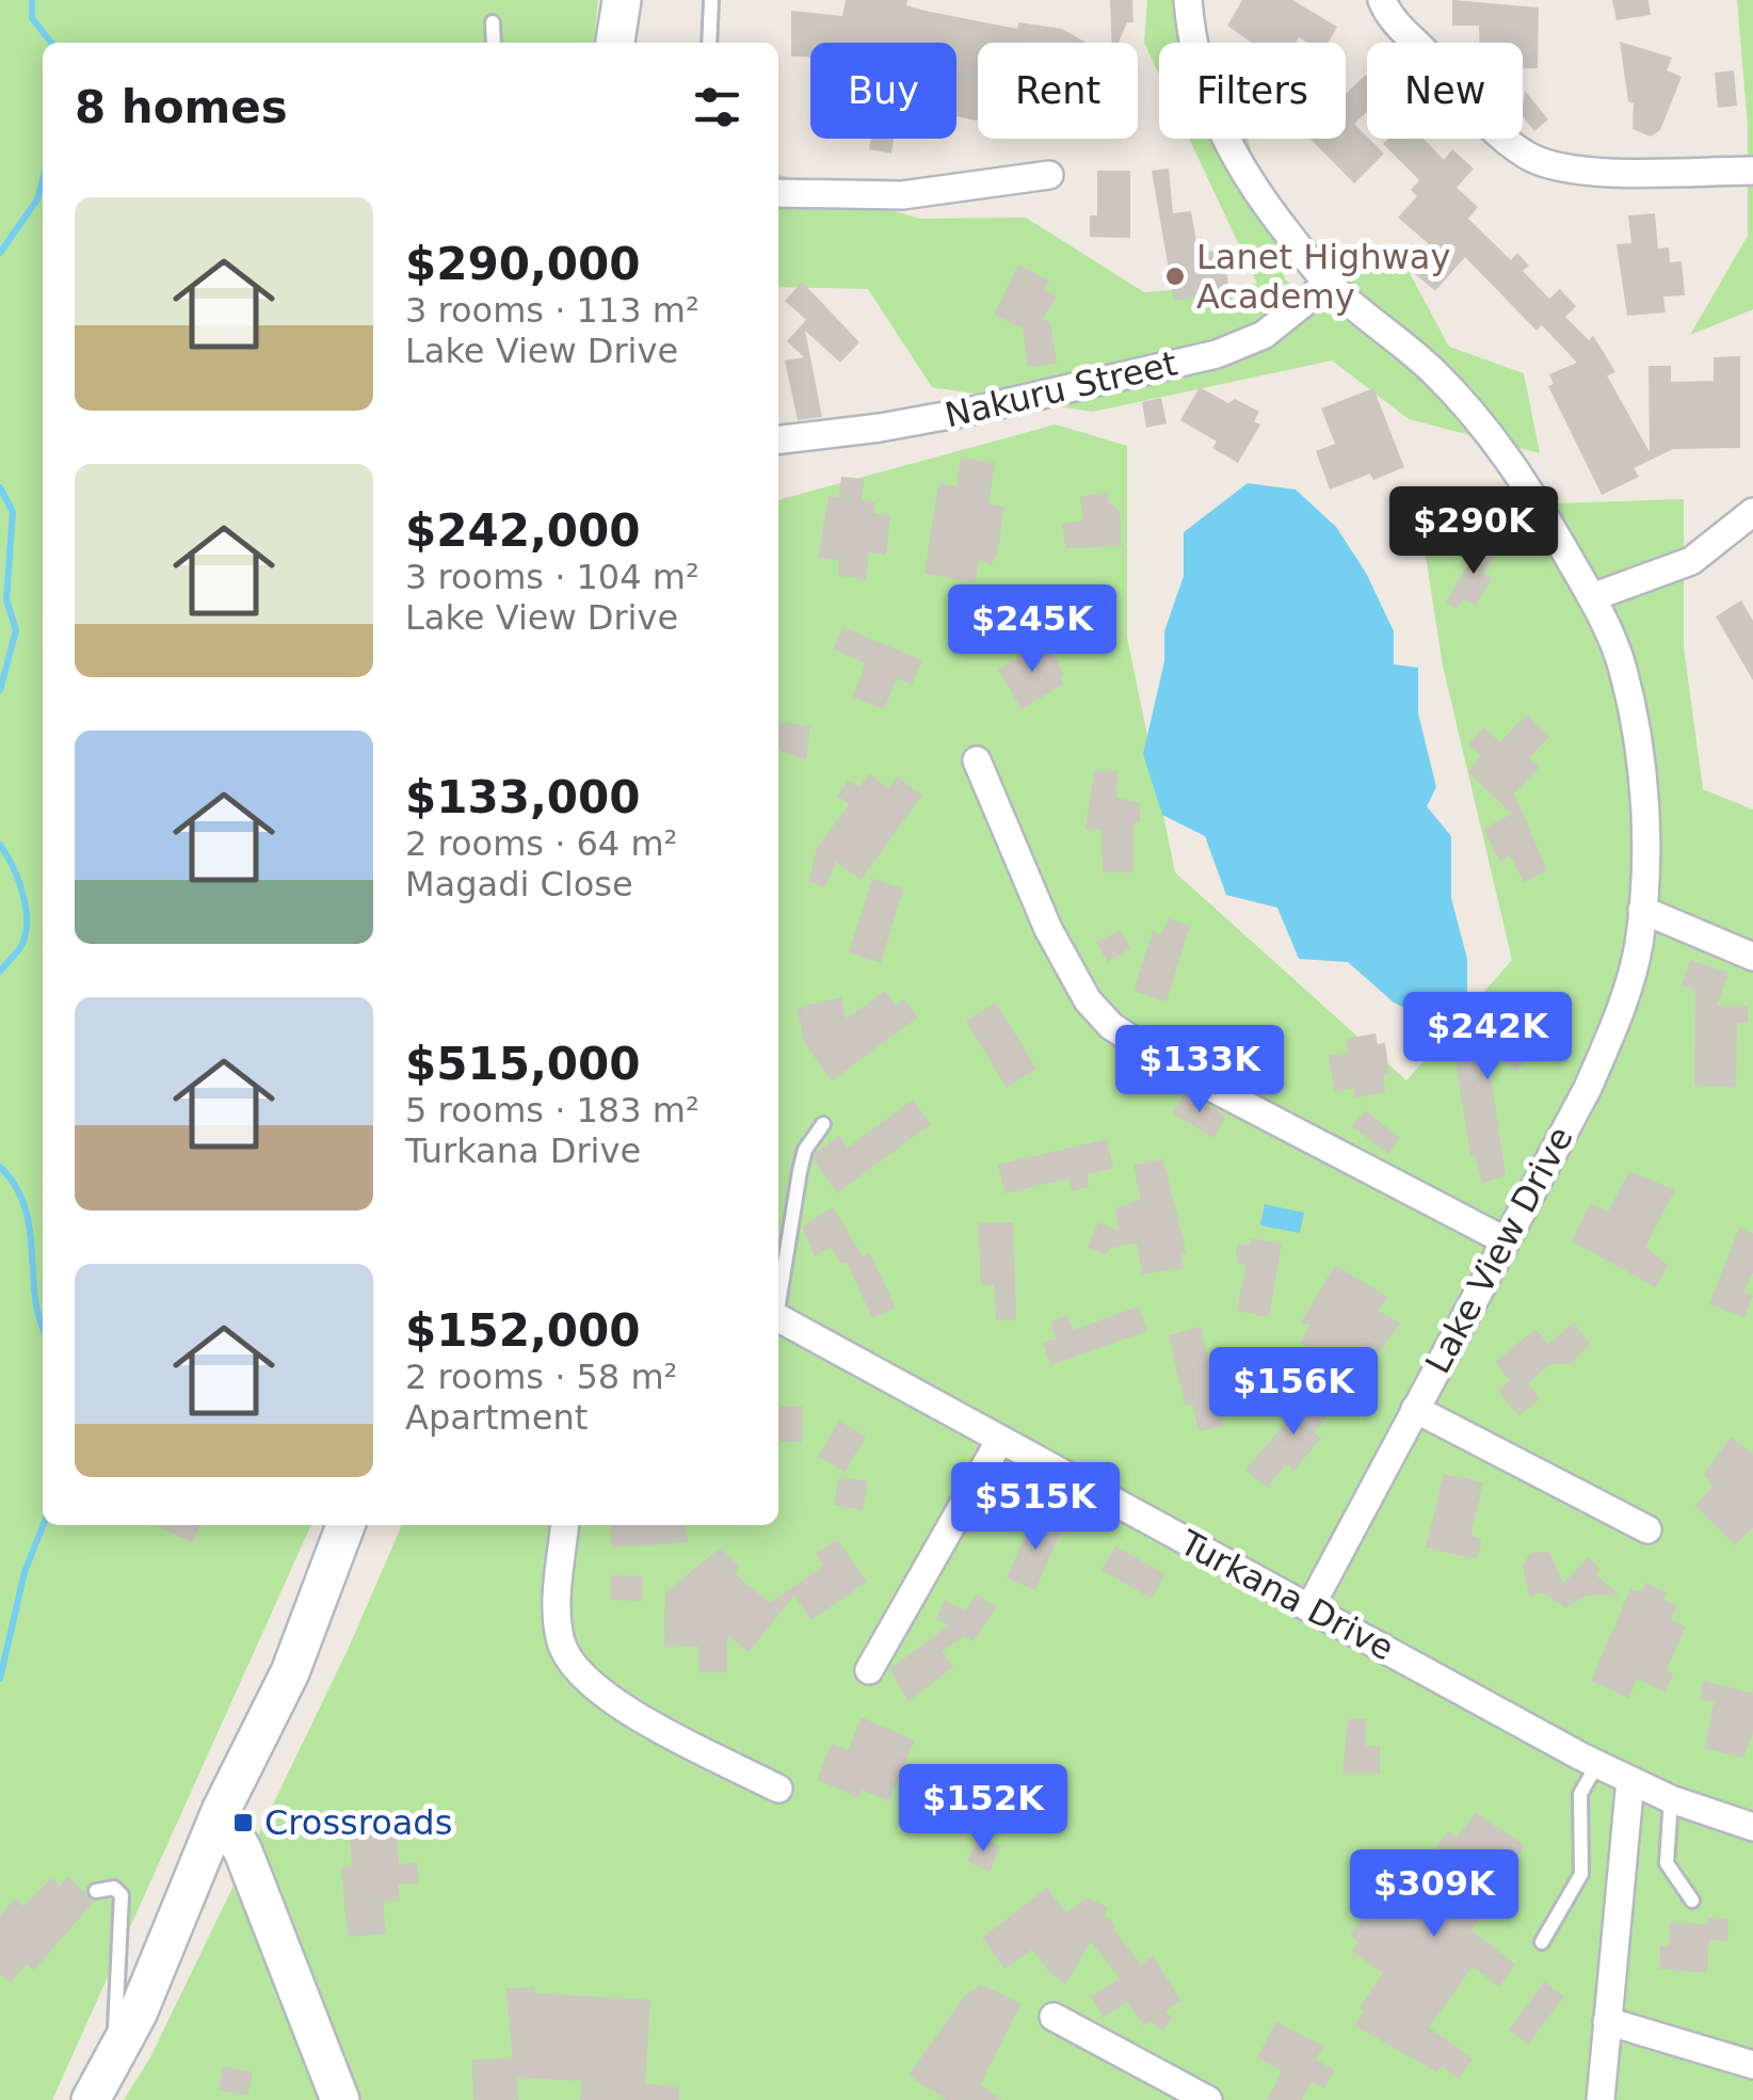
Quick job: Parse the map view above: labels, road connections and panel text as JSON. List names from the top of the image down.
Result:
{
  "streets": {
    "street": ["Nakuru Street", "Lake View Drive", "Turkana Drive"]
  },
  "crossings": [
    ["Nakuru Street", "Lake View Drive"],
    ["Lake View Drive", "Turkana Drive"]
  ],
  "places": {
    "other": ["Lanet Highway Academy"],
    "transit": ["Crossroads"]
  },
  "page": {
    "chip": [
      "Buy",
      "Rent",
      "Filters",
      "New"
    ],
    "heading": "8 homes",
    "list": [
      {
        "name": "$290,000",
        "note": "3 rooms · 113 m² · Lake View Drive"
      },
      {
        "name": "$242,000",
        "note": "3 rooms · 104 m² · Lake View Drive"
      },
      {
        "name": "$133,000",
        "note": "2 rooms · 64 m² · Magadi Close"
      },
      {
        "name": "$515,000",
        "note": "5 rooms · 183 m² · Turkana Drive"
      },
      {
        "name": "$152,000",
        "note": "2 rooms · 58 m² · Apartment"
      }
    ],
    "price": [
      "$290K",
      "$245K",
      "$242K",
      "$133K",
      "$156K",
      "$515K",
      "$152K",
      "$309K"
    ]
  }
}
